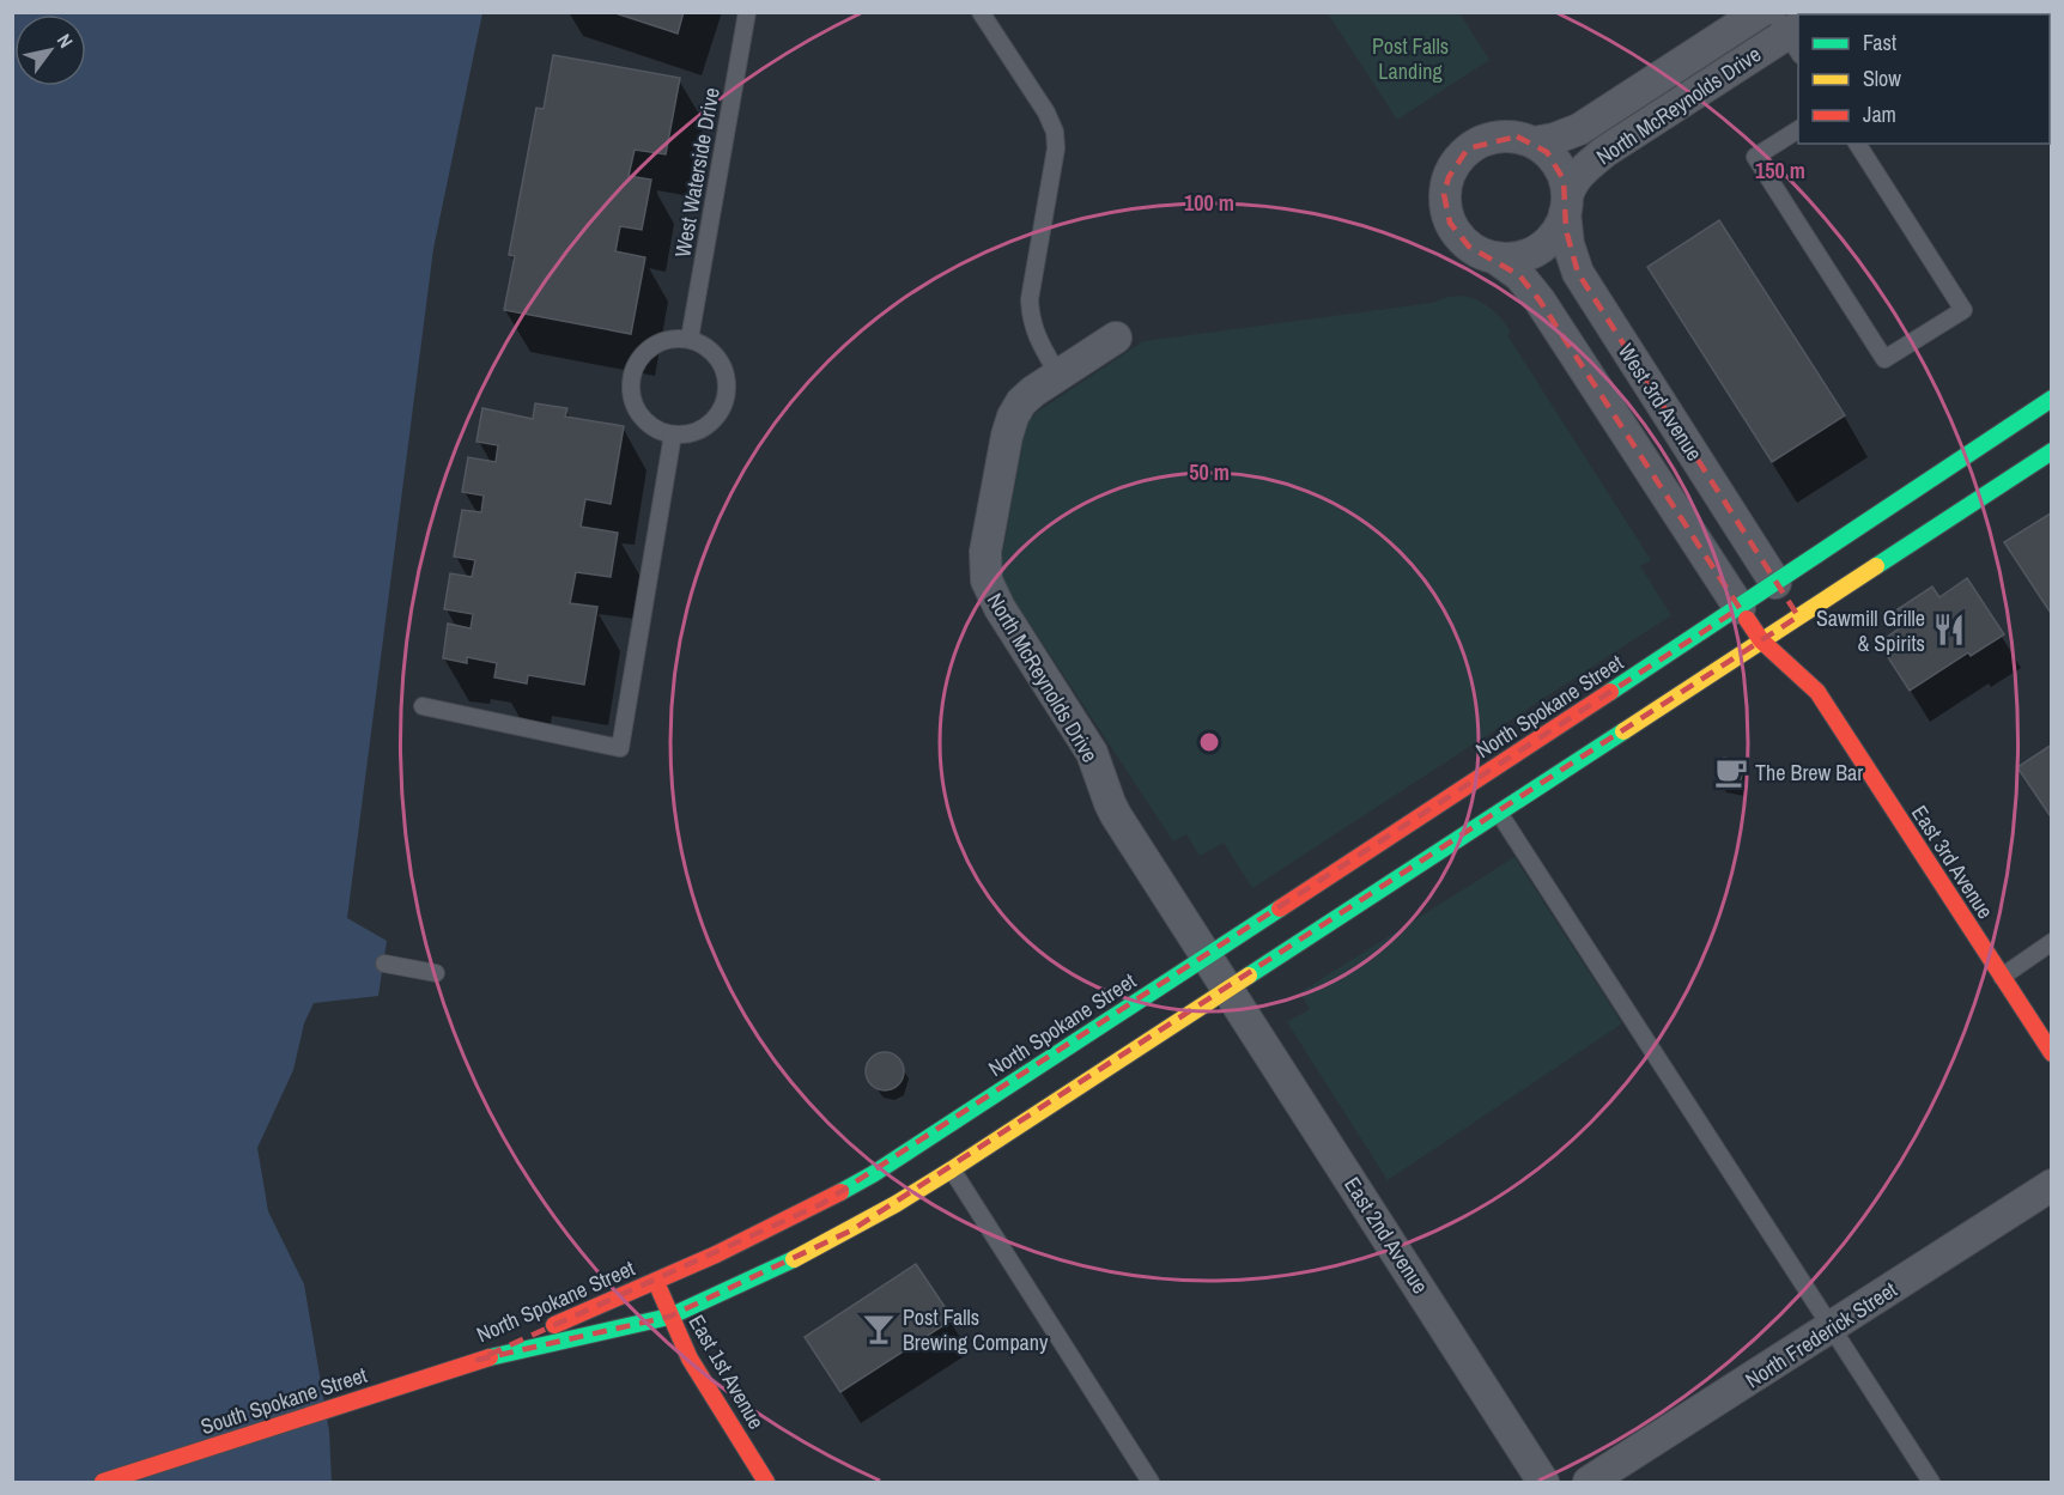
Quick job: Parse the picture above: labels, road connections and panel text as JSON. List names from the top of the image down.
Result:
{
  "streets": {
    "main road": [
      "North Spokane Street",
      "East 3rd Avenue",
      "East 1st Avenue",
      "South Spokane Street"
    ],
    "street": [
      "North McReynolds Drive",
      "West 3rd Avenue",
      "East 2nd Avenue",
      "North Frederick Street"
    ],
    "lane": ["West Waterside Drive"]
  },
  "crossings": [
    ["North McReynolds Drive", "West 3rd Avenue"],
    ["North McReynolds Drive", "North Spokane Street"],
    ["North McReynolds Drive", "East 2nd Avenue"],
    ["West 3rd Avenue", "North Spokane Street"],
    ["North Spokane Street", "East 3rd Avenue"],
    ["North Spokane Street", "East 2nd Avenue"],
    ["North Spokane Street", "East 1st Avenue"],
    ["North Spokane Street", "South Spokane Street"]
  ],
  "parks": ["Post Falls Landing"],
  "places": {
    "restaurant": ["Sawmill Grille & Spirits"],
    "cafe": ["The Brew Bar"],
    "bar": ["Post Falls Brewing Company"]
  },
  "legend": ["Fast", "Slow", "Jam"],
  "north": "top right",
  "rings": ["150 m", "100 m", "50 m"]
}
